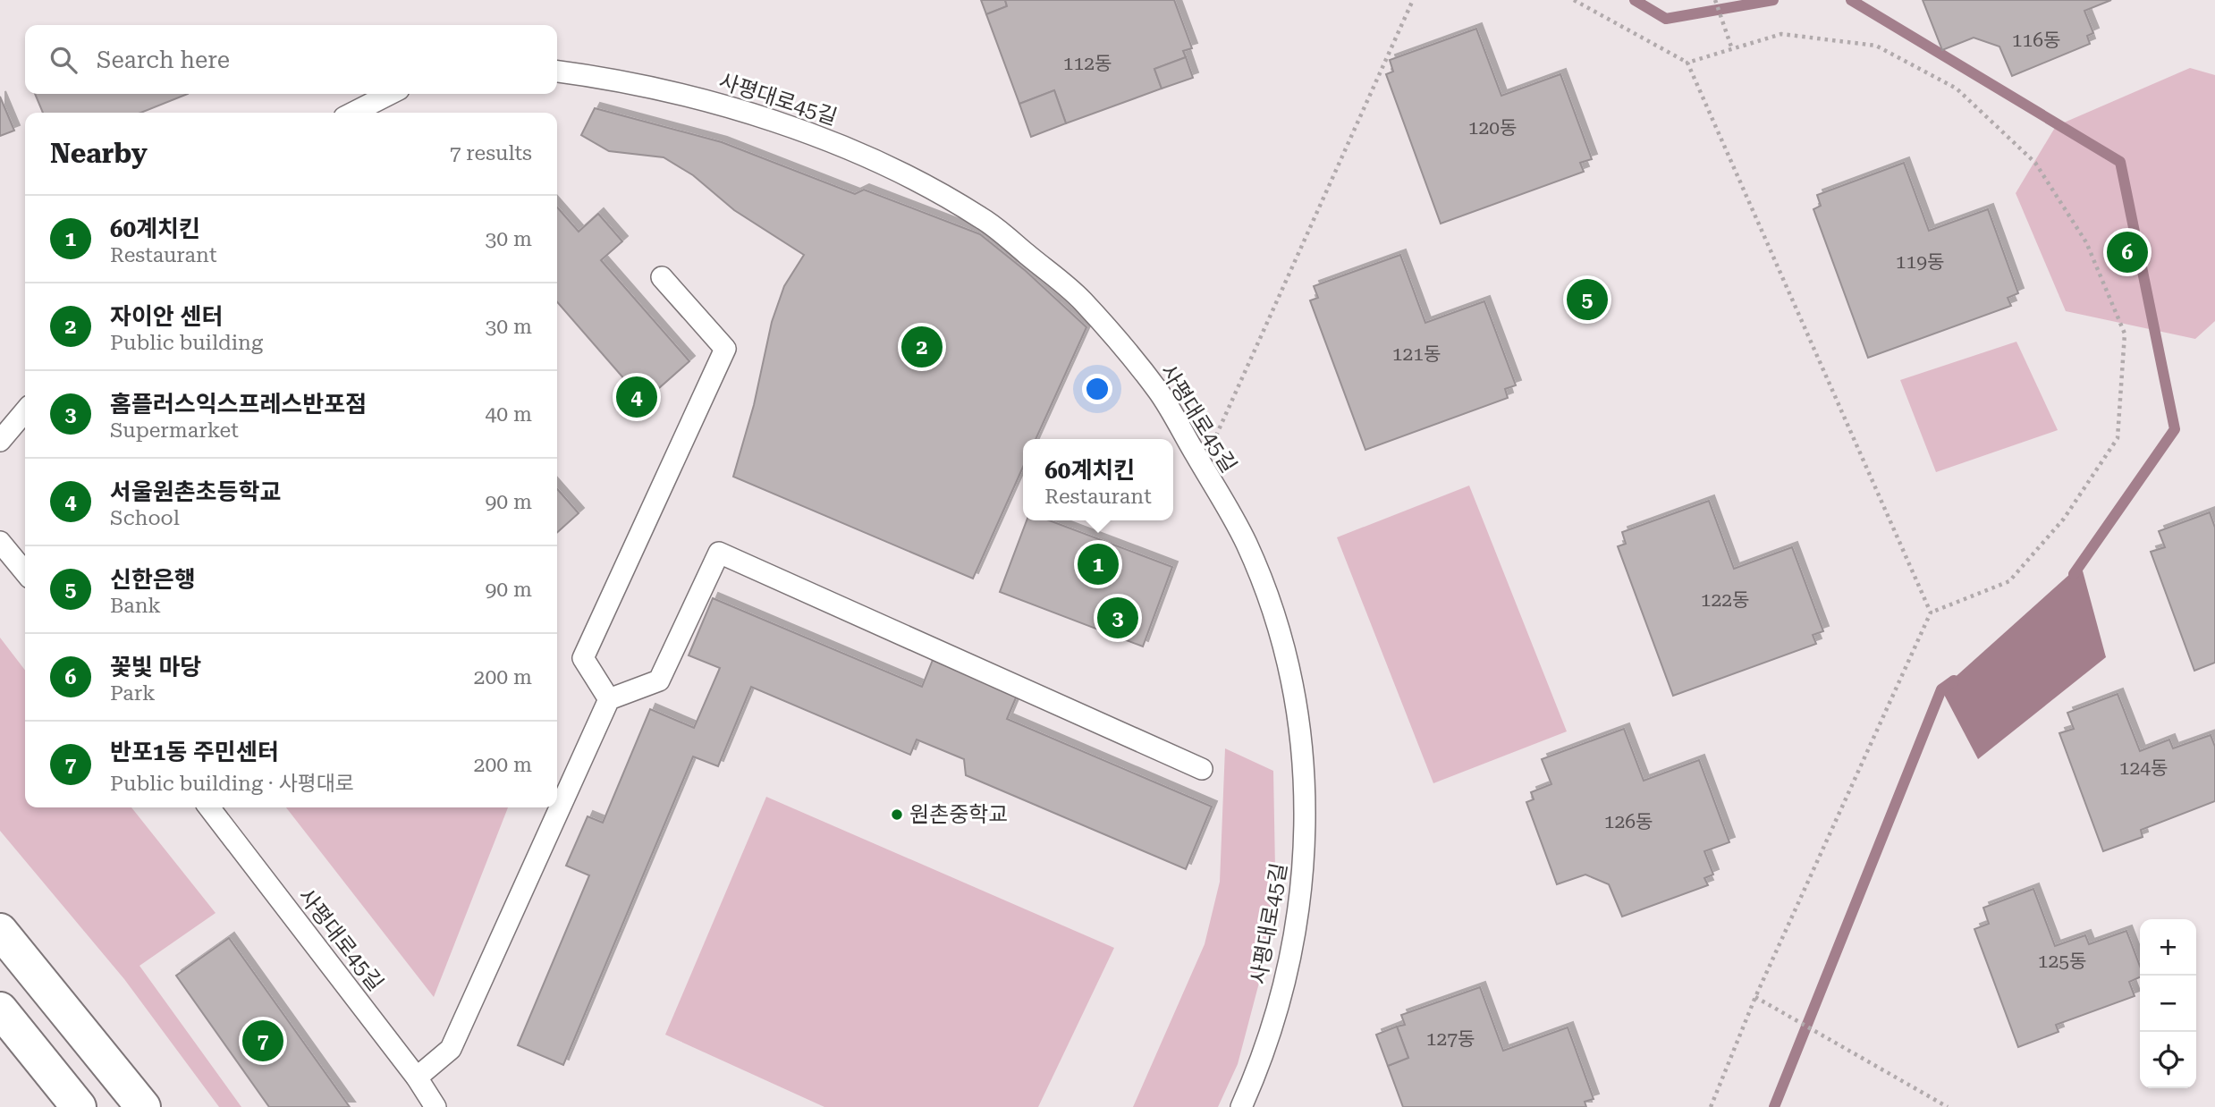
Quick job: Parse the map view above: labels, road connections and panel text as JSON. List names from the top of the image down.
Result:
{
  "streets": {
    "lane": ["사평대로45길"]
  },
  "places": ["원촌중학교"],
  "house_numbers": [
    "116동",
    "112동",
    "120동",
    "119동",
    "121동",
    "122동",
    "124동",
    "126동",
    "125동",
    "127동"
  ],
  "page": {
    "search": "Search here",
    "heading": ["Nearby", "7 results"],
    "list": [
      {
        "mark": "1",
        "name": "60계치킨",
        "note": "Restaurant",
        "value": "30 m"
      },
      {
        "mark": "2",
        "name": "자이안 센터",
        "note": "Public building",
        "value": "30 m"
      },
      {
        "mark": "3",
        "name": "홈플러스익스프레스반포점",
        "note": "Supermarket",
        "value": "40 m"
      },
      {
        "mark": "4",
        "name": "서울원촌초등학교",
        "note": "School",
        "value": "90 m"
      },
      {
        "mark": "5",
        "name": "신한은행",
        "note": "Bank",
        "value": "90 m"
      },
      {
        "mark": "6",
        "name": "꽃빛 마당",
        "note": "Park",
        "value": "200 m"
      },
      {
        "mark": "7",
        "name": "반포1동 주민센터",
        "note": "Public building · 사평대로",
        "value": "200 m"
      }
    ],
    "pins": [
      "6",
      "5",
      "2",
      "4",
      "1",
      "3",
      "7"
    ],
    "popup": ["60계치킨", "Restaurant"],
    "map_buttons": ["+", "−"]
  }
}
